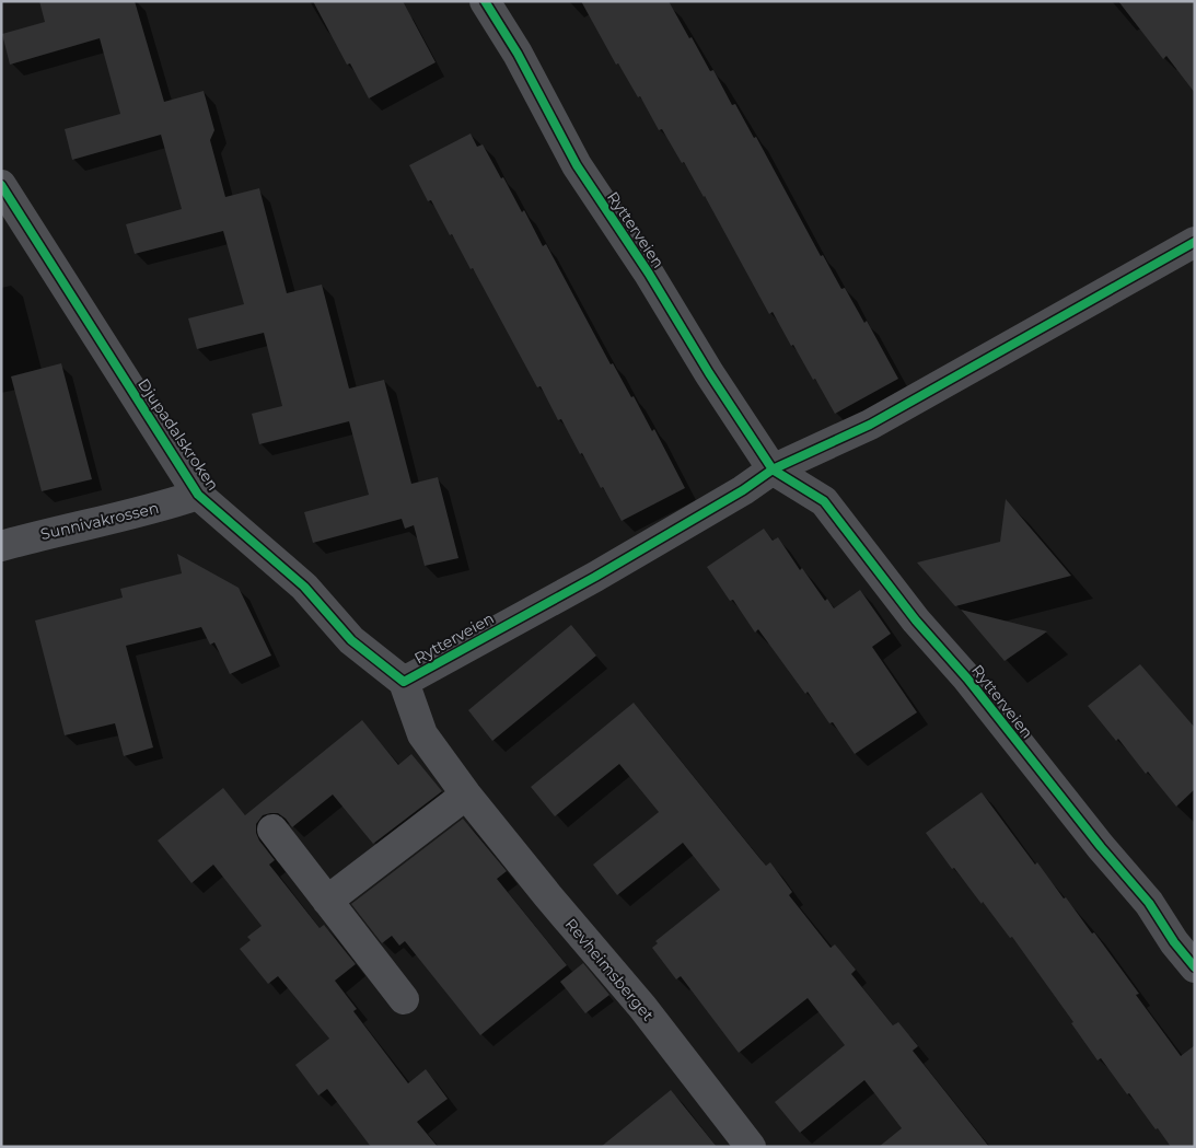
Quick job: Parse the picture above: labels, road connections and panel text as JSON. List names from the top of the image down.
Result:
{
  "streets": {
    "street": [
      "Rytterveien",
      "Djupadalskroken",
      "Sunnivakrossen",
      "Revheimsberget"
    ]
  },
  "crossings": [
    ["Rytterveien", "Djupadalskroken"],
    ["Rytterveien", "Revheimsberget"],
    ["Djupadalskroken", "Sunnivakrossen"],
    ["Djupadalskroken", "Revheimsberget"]
  ]
}
